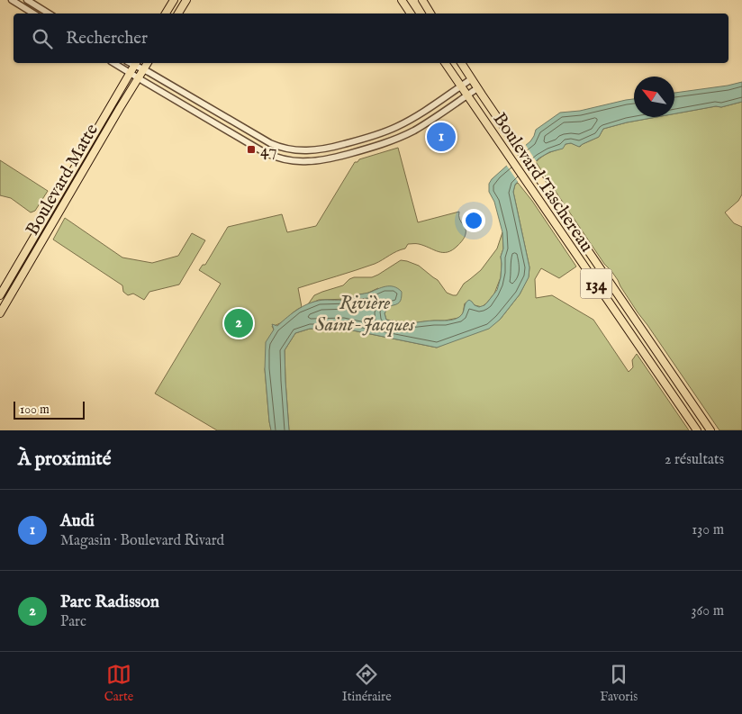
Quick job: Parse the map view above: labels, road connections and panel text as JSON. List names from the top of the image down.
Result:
{
  "streets": {
    "main road": ["Boulevard Matte", "Boulevard Taschereau", "134"]
  },
  "water": ["Rivière Saint-Jacques"],
  "places": {
    "transit": ["47"]
  },
  "scale_bar": "100 m",
  "north": "top left",
  "page": {
    "search": "Rechercher",
    "pins": ["1", "2"],
    "scale": "100 m",
    "heading": ["À proximité", "2 résultats"],
    "list": [
      {
        "mark": "1",
        "name": "Audi",
        "note": "Magasin · Boulevard Rivard",
        "value": "130 m"
      },
      {
        "mark": "2",
        "name": "Parc Radisson",
        "note": "Parc",
        "value": "360 m"
      }
    ],
    "nav": ["Carte", "Itinéraire", "Favoris"]
  }
}
